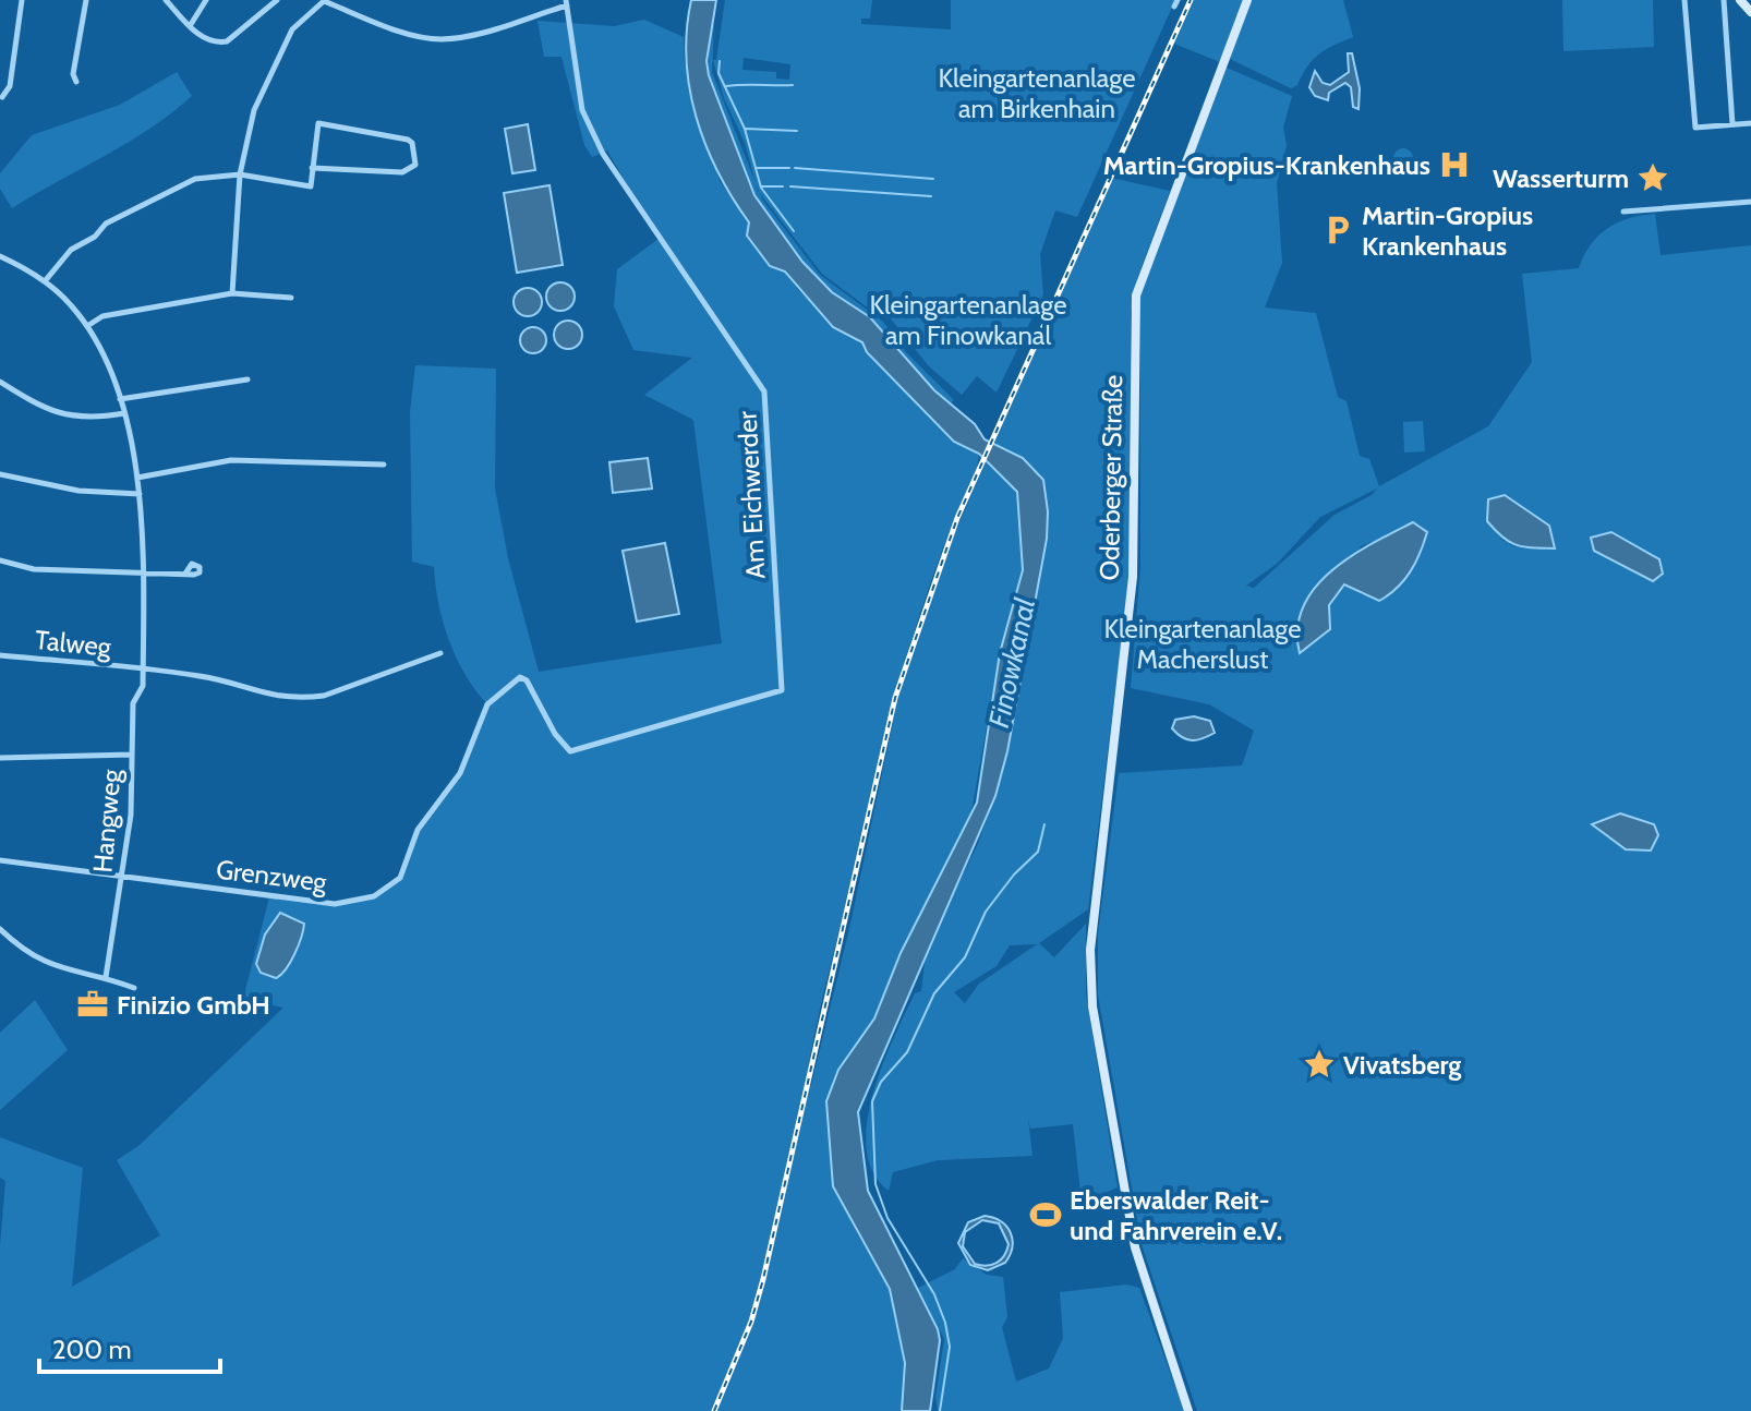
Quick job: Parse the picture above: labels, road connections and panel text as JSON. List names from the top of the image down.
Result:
{
  "streets": {
    "main road": ["Oderberger Straße"],
    "street": [
      "Am Eichwerder",
      "Talweg",
      "Hangweg",
      "Grenzweg"
    ]
  },
  "crossings": [
    ["Am Eichwerder", "Grenzweg"],
    ["Talweg", "Hangweg"],
    ["Hangweg", "Grenzweg"]
  ],
  "water": ["Finowkanal"],
  "parks": ["Kleingartenanlage am Birkenhain", "Kleingartenanlage am Finowkanal", "Kleingartenanlage Macherslust"],
  "places": {
    "hospital": ["Martin-Gropius-Krankenhaus"],
    "place": ["Wasserturm", "Vivatsberg"],
    "parking": ["Martin-Gropius Krankenhaus"],
    "office": ["Finizio GmbH"],
    "sports": ["Eberswalder Reit- und Fahrverein e.V."]
  },
  "scale_bar": "200 m"
}
